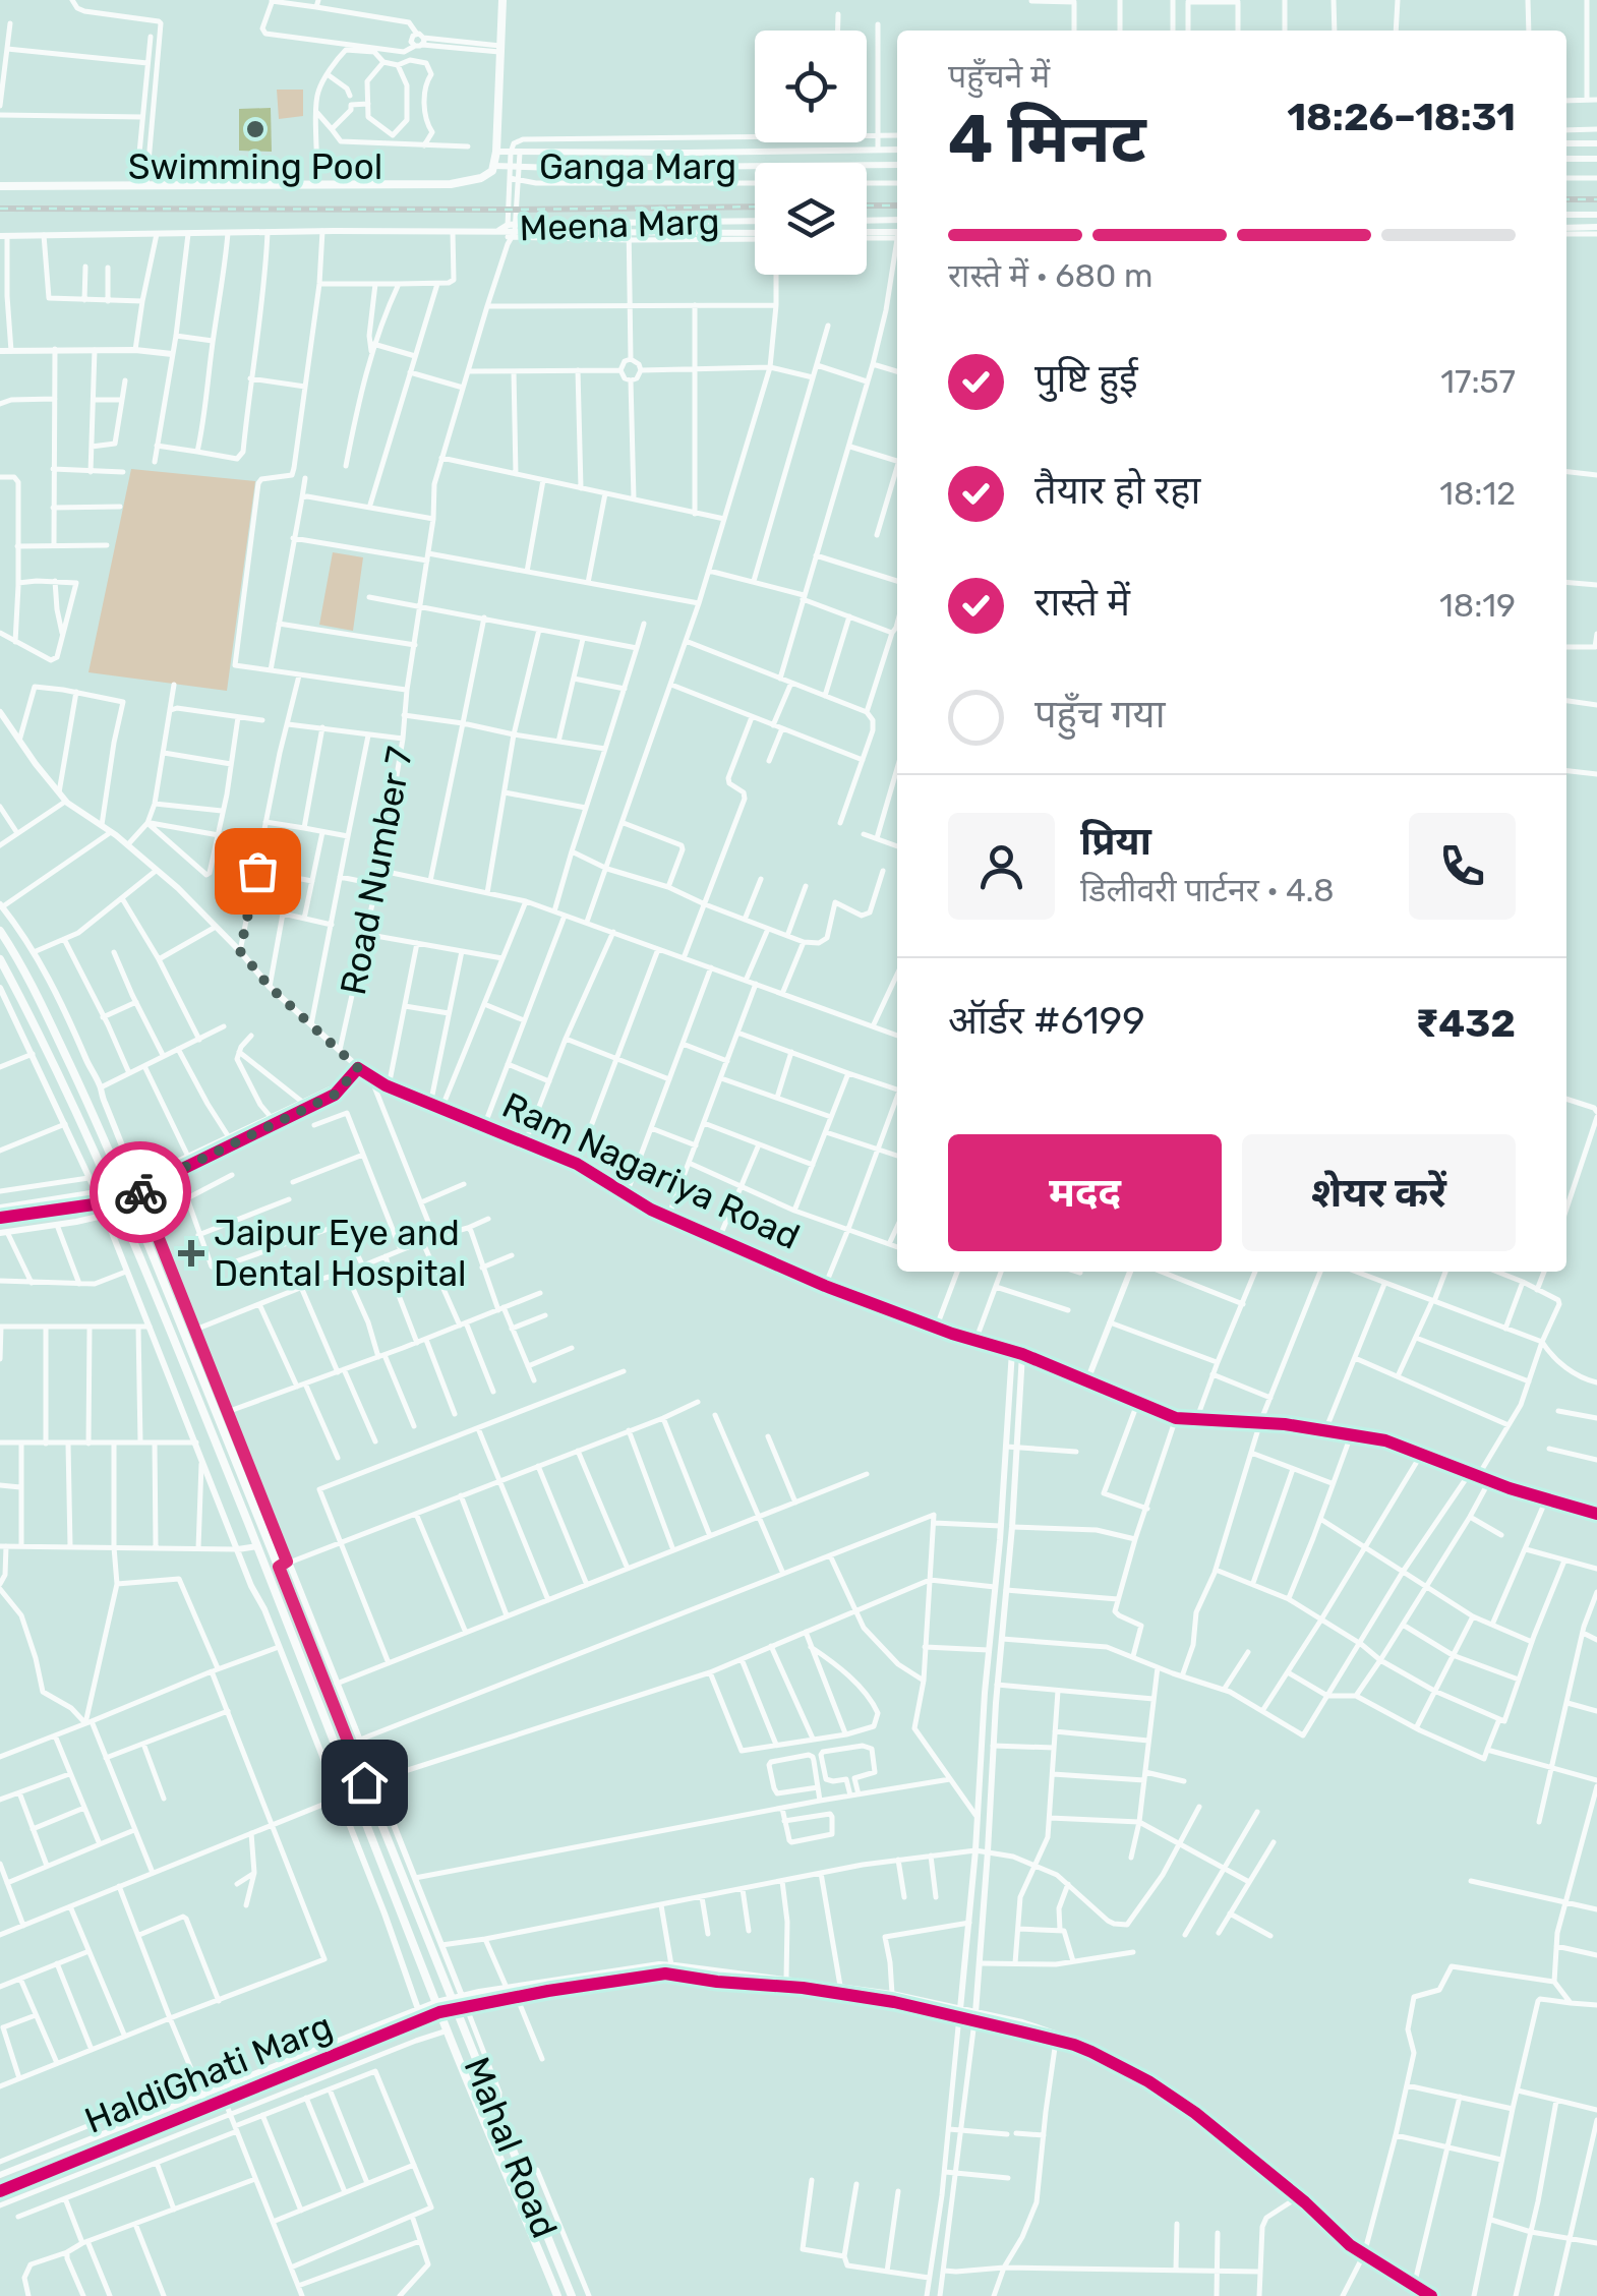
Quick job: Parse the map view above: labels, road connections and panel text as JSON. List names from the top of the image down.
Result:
{
  "streets": {
    "main road": ["Mahal Road"],
    "street": [
      "Ganga Marg",
      "Meena Marg",
      "Road Number 7",
      "Ram Nagariya Road",
      "HaldiGhati Marg"
    ]
  },
  "crossings": [
    ["Meena Marg", "Road Number 7"],
    ["Road Number 7", "Ram Nagariya Road"],
    ["HaldiGhati Marg", "Mahal Road"]
  ],
  "places": {
    "other": ["Swimming Pool"],
    "health": ["Jaipur Eye and Dental Hospital"]
  },
  "page": {
    "heading": ["4 मिनट", "पहुँचने में", "18:26–18:31"],
    "panel": [
      "प्रिया",
      "डिलीवरी पार्टनर · 4.8",
      "ऑर्डर #6199",
      "₹432"
    ],
    "bar": "रास्ते में · 680 m",
    "list": [
      ["पुष्टि हुई", "17:57"],
      ["तैयार हो रहा", "18:12"],
      ["रास्ते में", "18:19"],
      "पहुँच गया"
    ],
    "buttons": ["मदद", "शेयर करें"]
  }
}
